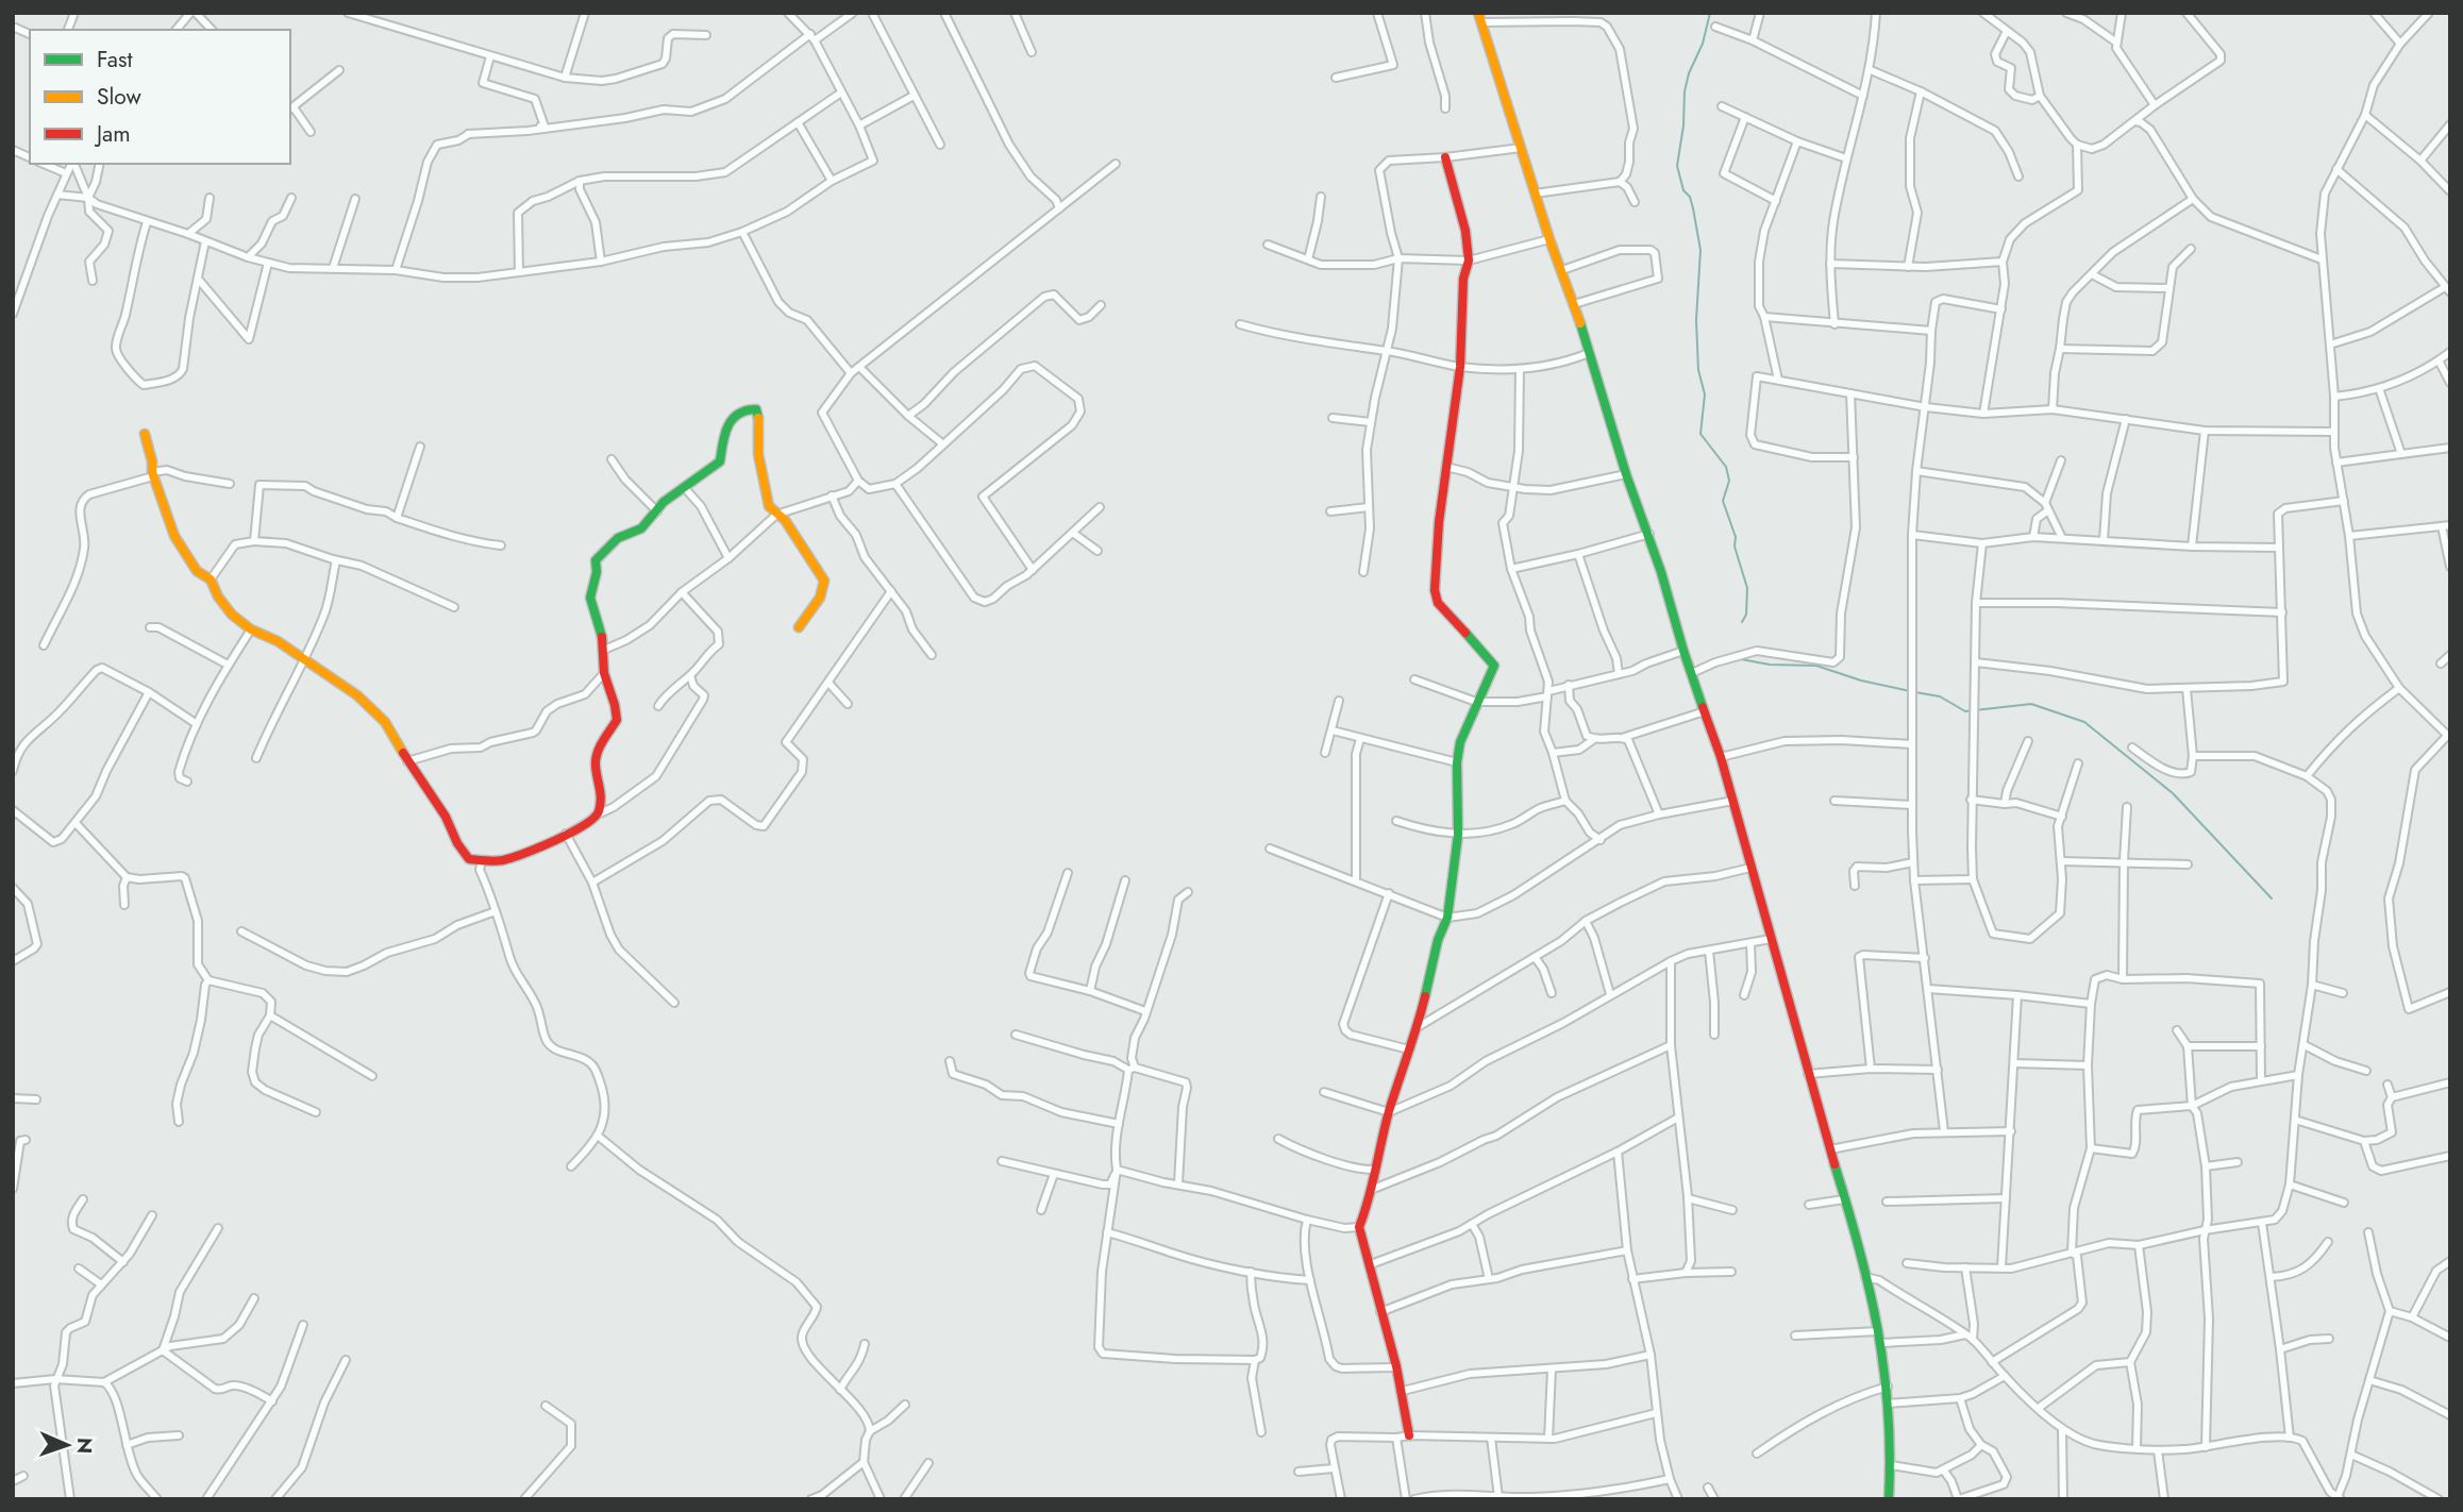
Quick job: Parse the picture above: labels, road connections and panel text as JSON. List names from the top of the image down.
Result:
{
  "legend": ["Fast", "Slow", "Jam"],
  "north": "right"
}
